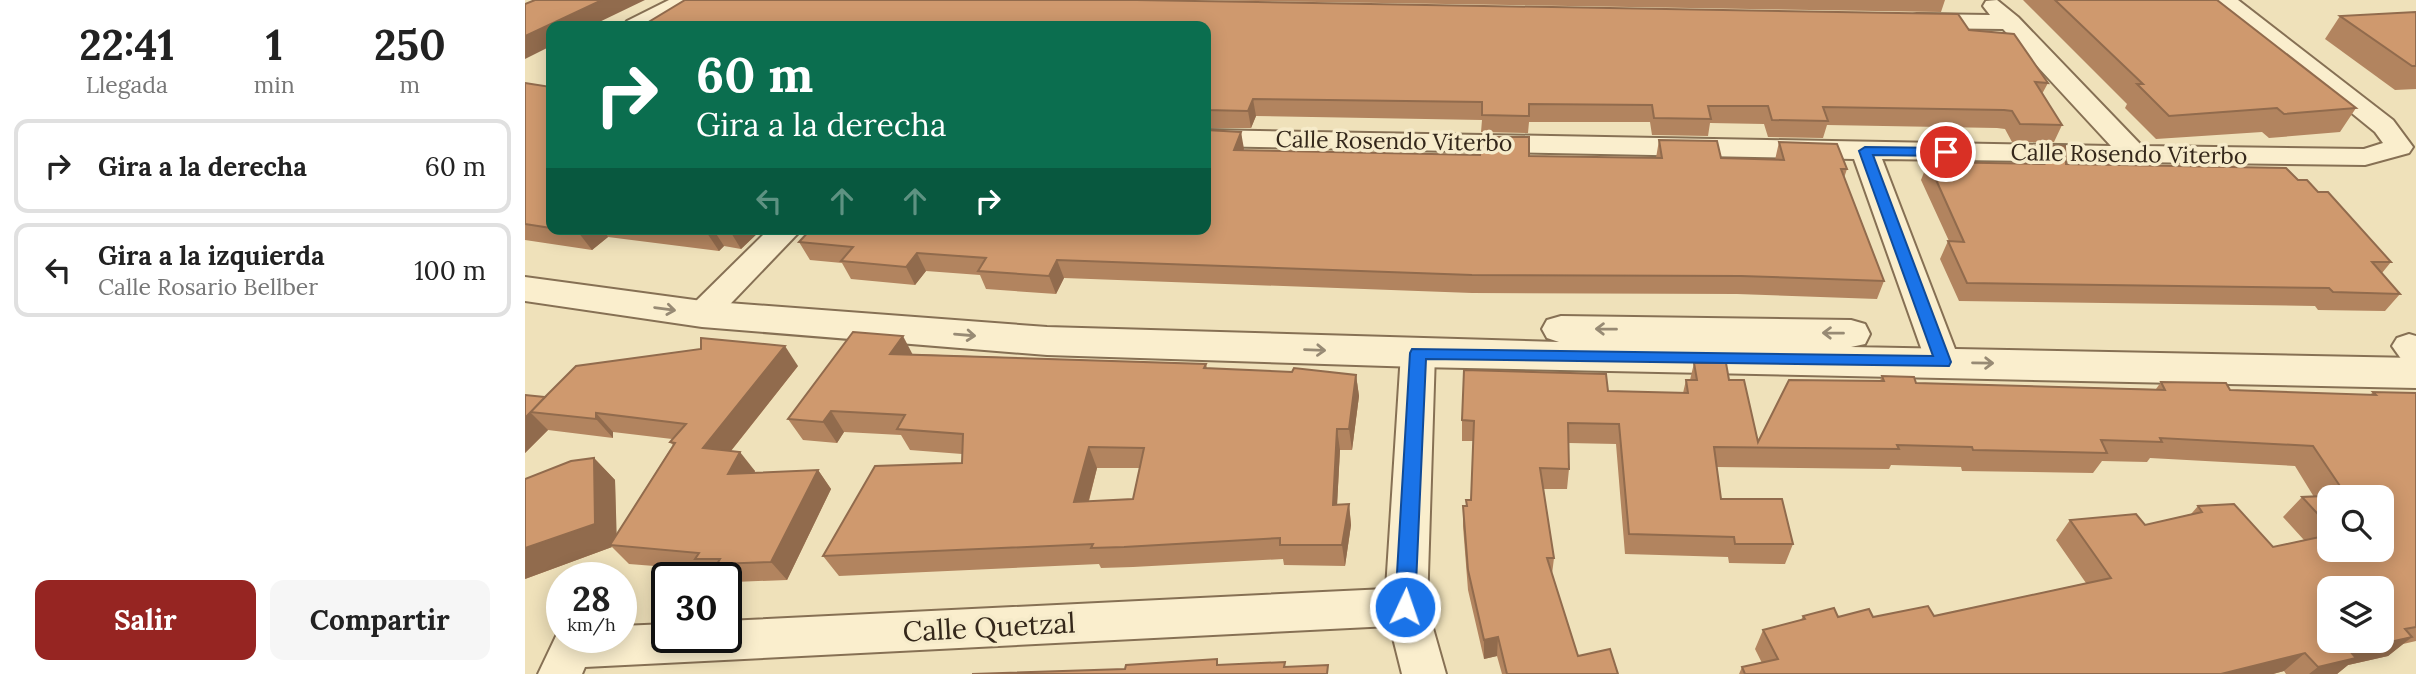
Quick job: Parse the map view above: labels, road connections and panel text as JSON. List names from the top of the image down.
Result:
{
  "streets": {
    "street": ["Calle Rosendo Viterbo", "Calle Quetzal"]
  },
  "page": {
    "eta": [
      "22:41",
      "Llegada",
      "1",
      "min",
      "250",
      "m"
    ],
    "turn": ["60 m", "Gira a la derecha"],
    "list": [
      {
        "name": "Gira a la derecha",
        "value": "60 m"
      },
      {
        "name": "Gira a la izquierda",
        "note": "Calle Rosario Bellber",
        "value": "100 m"
      }
    ],
    "speed": "28 km/h",
    "limit": "30",
    "buttons": ["Salir", "Compartir"]
  }
}
